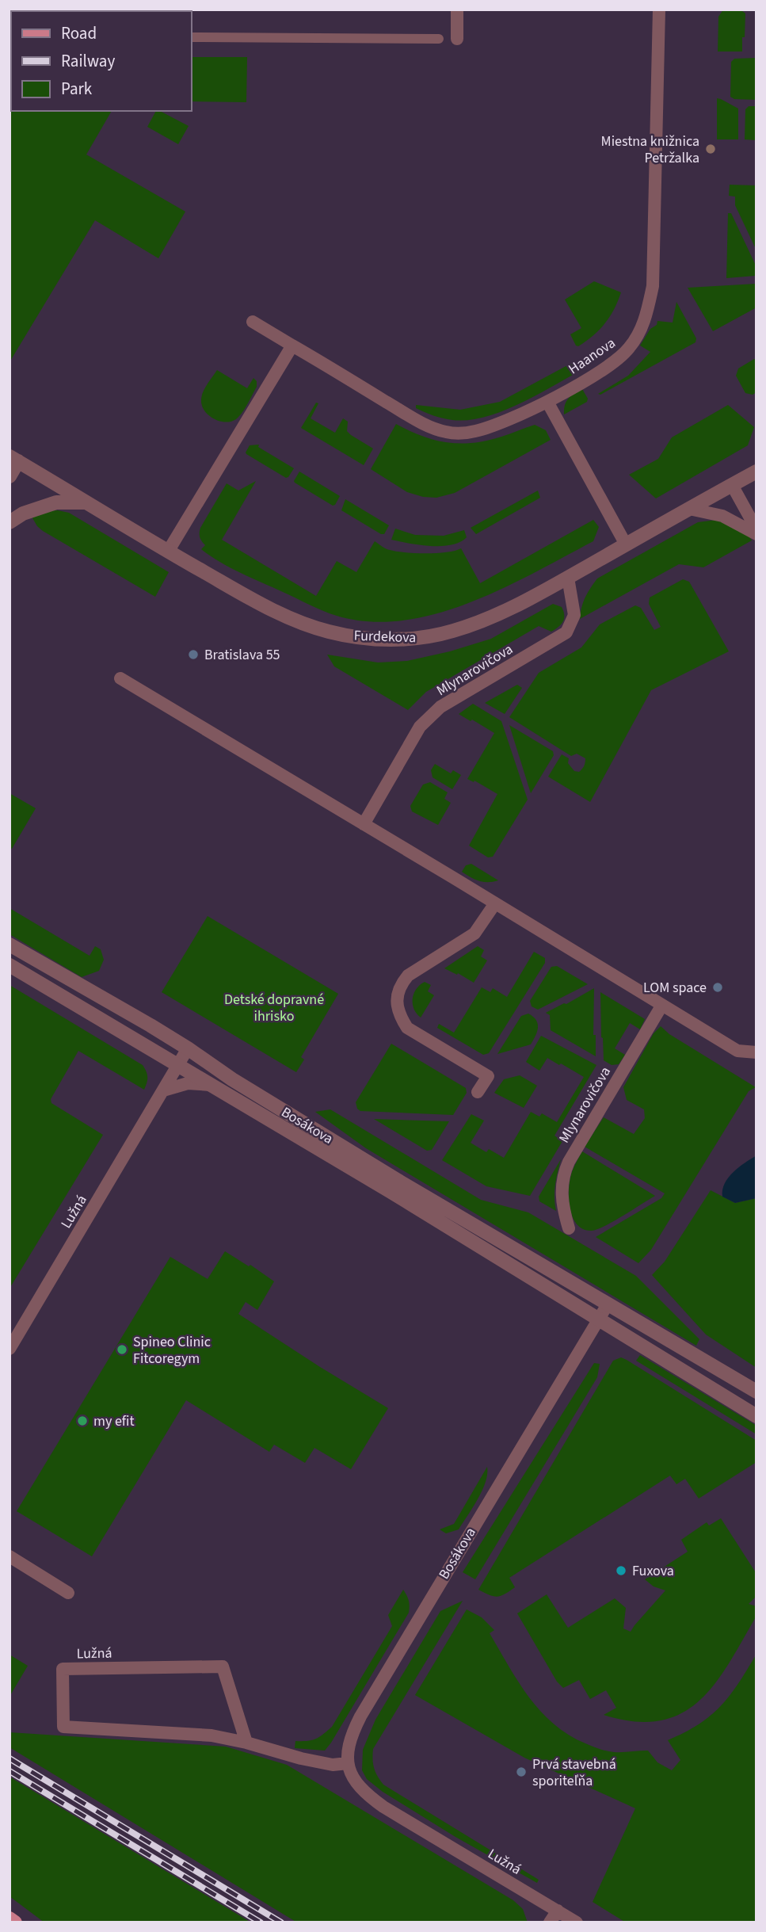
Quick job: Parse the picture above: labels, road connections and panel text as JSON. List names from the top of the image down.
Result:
{
  "streets": {
    "street": [
      "Haanova",
      "Furdekova",
      "Mlynarovičova",
      "Bosákova",
      "Lužná"
    ]
  },
  "crossings": [
    ["Furdekova", "Mlynarovičova"],
    ["Bosákova", "Lužná"]
  ],
  "parks": ["Detské dopravné ihrisko"],
  "places": [
    "Miestna knižnica Petržalka",
    "Bratislava 55",
    "LOM space",
    "Spineo Clinic Fitcoregym",
    "my efit",
    "Fuxova",
    "Prvá stavebná sporiteľňa"
  ],
  "legend": ["Road", "Railway", "Park"]
}
